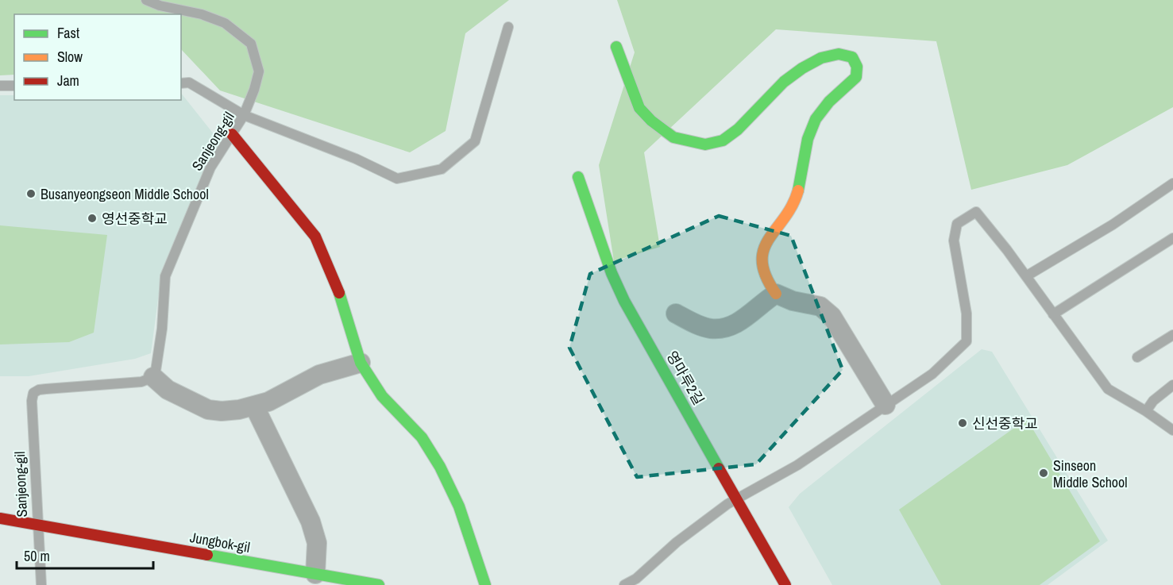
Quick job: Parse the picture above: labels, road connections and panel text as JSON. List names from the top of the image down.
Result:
{
  "streets": {
    "street": ["영마루2길", "Jungbok-gil"],
    "lane": ["Sanjeong-gil"]
  },
  "crossings": [
    ["Sanjeong-gil", "Jungbok-gil"]
  ],
  "places": [
    "Busanyeongseon Middle School",
    "영선중학교",
    "신선중학교",
    "Sinseon Middle School"
  ],
  "legend": ["Fast", "Slow", "Jam"],
  "scale_bar": "50 m"
}
